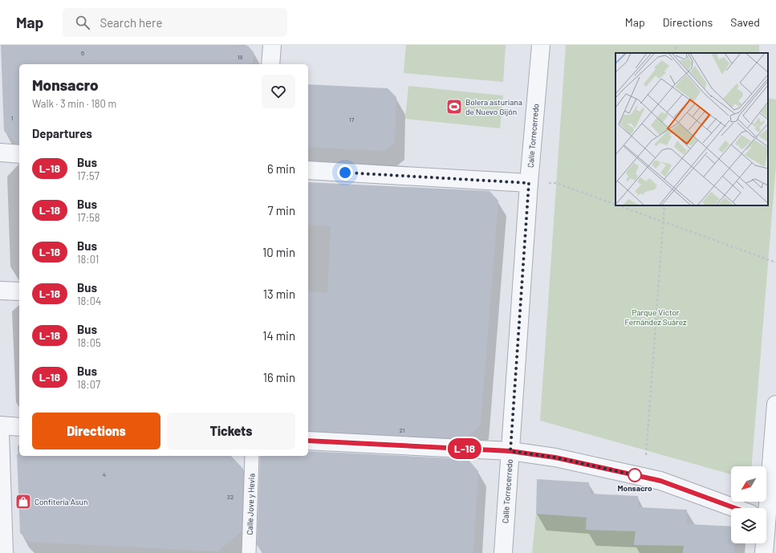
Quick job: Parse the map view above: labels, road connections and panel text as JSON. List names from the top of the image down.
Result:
{
  "streets": {
    "street": ["Calle Torrecerredo", "Calle Jove y Hevia"]
  },
  "parks": ["Parque Victor Fernández Suárez"],
  "places": {
    "sports": ["Bolera asturiana de Nuevo Gijón"],
    "other": ["Monsacro"],
    "shop": ["Confitería Asun"]
  },
  "lines": ["bus line L-18"],
  "house_numbers": [
    "6",
    "18",
    "1",
    "17",
    "21",
    "4",
    "32"
  ],
  "north": "bottom left",
  "page": {
    "header": "Map",
    "search": "Search here",
    "nav": ["Map", "Directions", "Saved"],
    "on_map": "L-18",
    "heading": [
      ["Monsacro", "Walk · 3 min · 180 m"],
      "Departures"
    ],
    "list": [
      {
        "mark": "L-18",
        "name": "Bus",
        "note": "17:57",
        "value": "6 min"
      },
      {
        "mark": "L-18",
        "name": "Bus",
        "note": "17:58",
        "value": "7 min"
      },
      {
        "mark": "L-18",
        "name": "Bus",
        "note": "18:01",
        "value": "10 min"
      },
      {
        "mark": "L-18",
        "name": "Bus",
        "note": "18:04",
        "value": "13 min"
      },
      {
        "mark": "L-18",
        "name": "Bus",
        "note": "18:05",
        "value": "14 min"
      },
      {
        "mark": "L-18",
        "name": "Bus",
        "note": "18:07",
        "value": "16 min"
      }
    ],
    "buttons": ["Directions", "Tickets"]
  }
}
